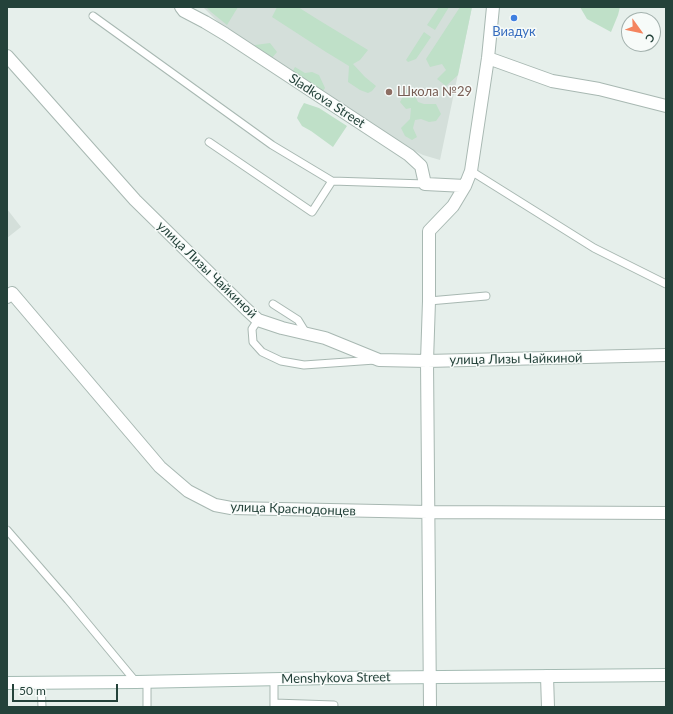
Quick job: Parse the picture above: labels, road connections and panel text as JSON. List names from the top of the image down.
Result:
{
  "streets": {
    "street": [
      "Sladkova Street",
      "улица Лизы Чайкиной",
      "улица Краснодонцев",
      "Menshykova Street"
    ]
  },
  "places": ["Виадук", "Школа №29"],
  "scale_bar": "50 m",
  "north": "bottom right"
}
